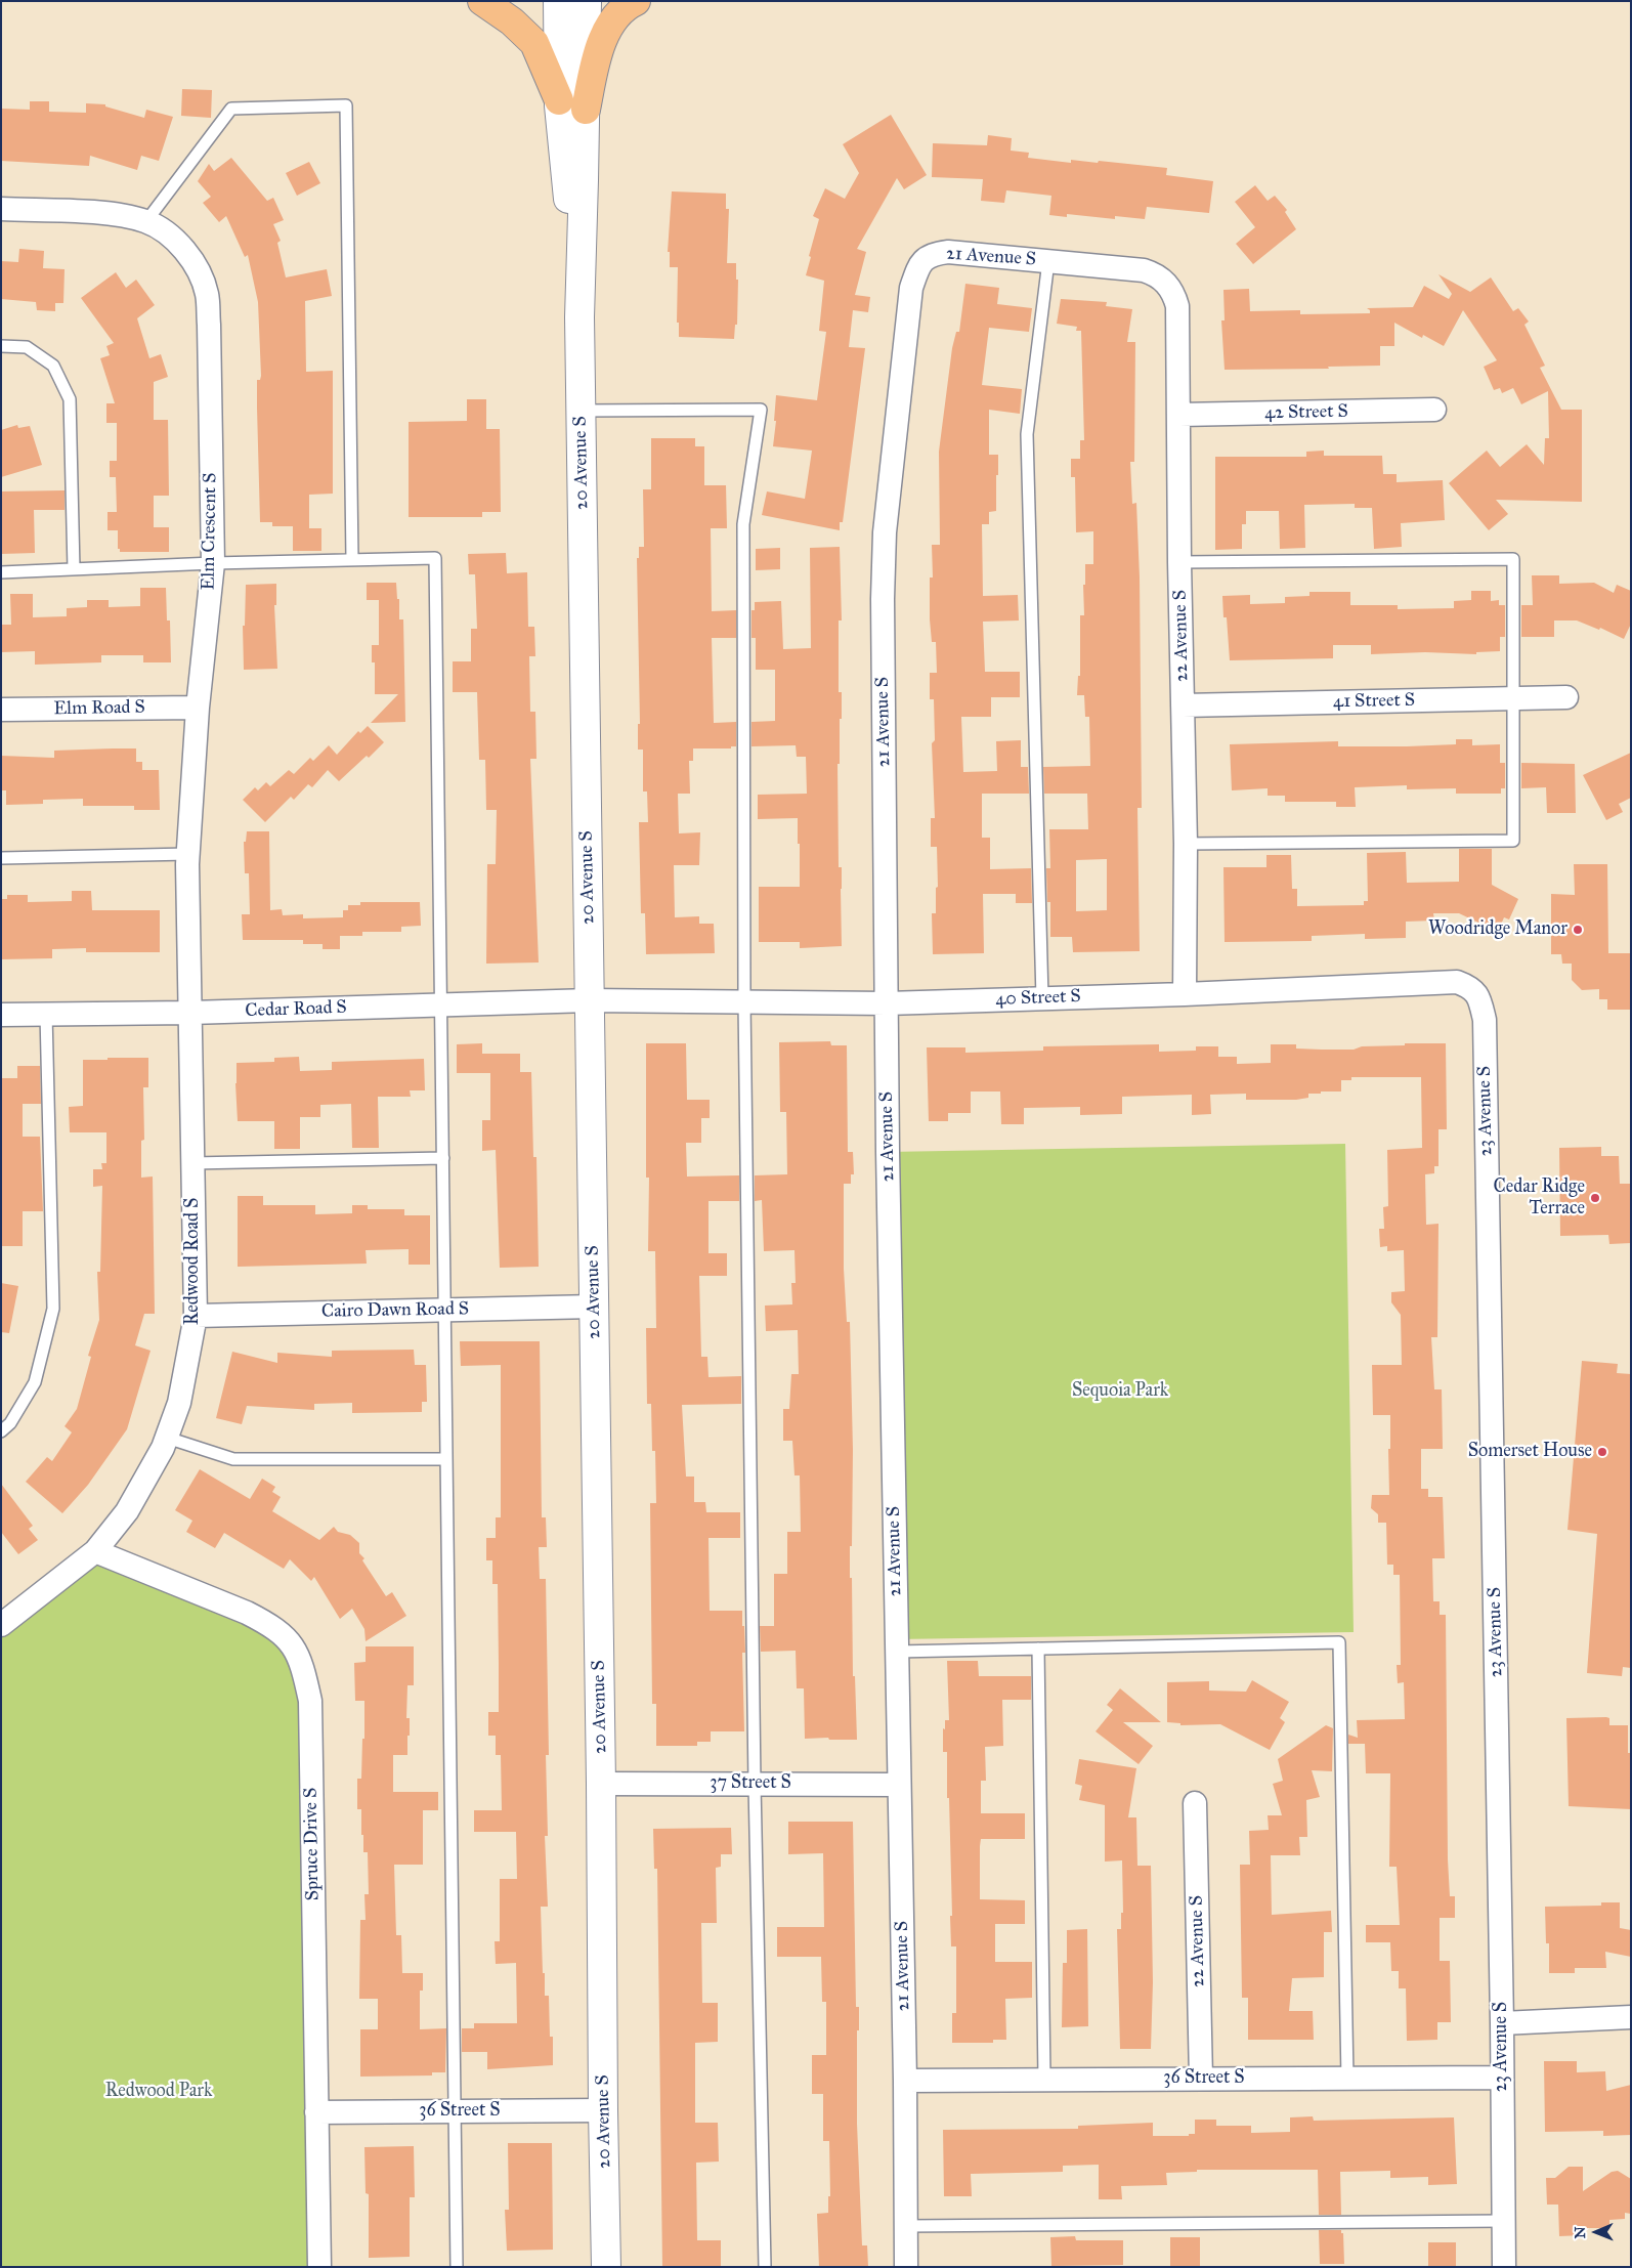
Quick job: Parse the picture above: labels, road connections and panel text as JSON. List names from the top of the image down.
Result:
{
  "streets": {
    "street": [
      "21 Avenue S",
      "42 Street S",
      "20 Avenue S",
      "Elm Crescent S",
      "22 Avenue S",
      "41 Street S",
      "Elm Road S",
      "40 Street S",
      "Cedar Road S",
      "23 Avenue S",
      "Redwood Road S",
      "Cairo Dawn Road S",
      "37 Street S",
      "Spruce Drive S",
      "36 Street S"
    ]
  },
  "crossings": [
    ["21 Avenue S", "22 Avenue S"],
    ["21 Avenue S", "40 Street S"],
    ["21 Avenue S", "37 Street S"],
    ["21 Avenue S", "36 Street S"],
    ["42 Street S", "22 Avenue S"],
    ["20 Avenue S", "40 Street S"],
    ["20 Avenue S", "Cedar Road S"],
    ["20 Avenue S", "Cairo Dawn Road S"],
    ["20 Avenue S", "37 Street S"],
    ["20 Avenue S", "36 Street S"],
    ["Elm Crescent S", "Elm Road S"],
    ["Elm Crescent S", "Cedar Road S"],
    ["Elm Crescent S", "Redwood Road S"],
    ["22 Avenue S", "41 Street S"],
    ["22 Avenue S", "40 Street S"],
    ["22 Avenue S", "36 Street S"],
    ["40 Street S", "Cedar Road S"],
    ["40 Street S", "23 Avenue S"],
    ["Cedar Road S", "Redwood Road S"],
    ["23 Avenue S", "36 Street S"],
    ["Redwood Road S", "Cairo Dawn Road S"],
    ["Redwood Road S", "Spruce Drive S"],
    ["Spruce Drive S", "36 Street S"]
  ],
  "parks": ["Sequoia Park", "Redwood Park"],
  "places": ["Woodridge Manor", "Cedar Ridge Terrace", "Somerset House"],
  "north": "left"
}
